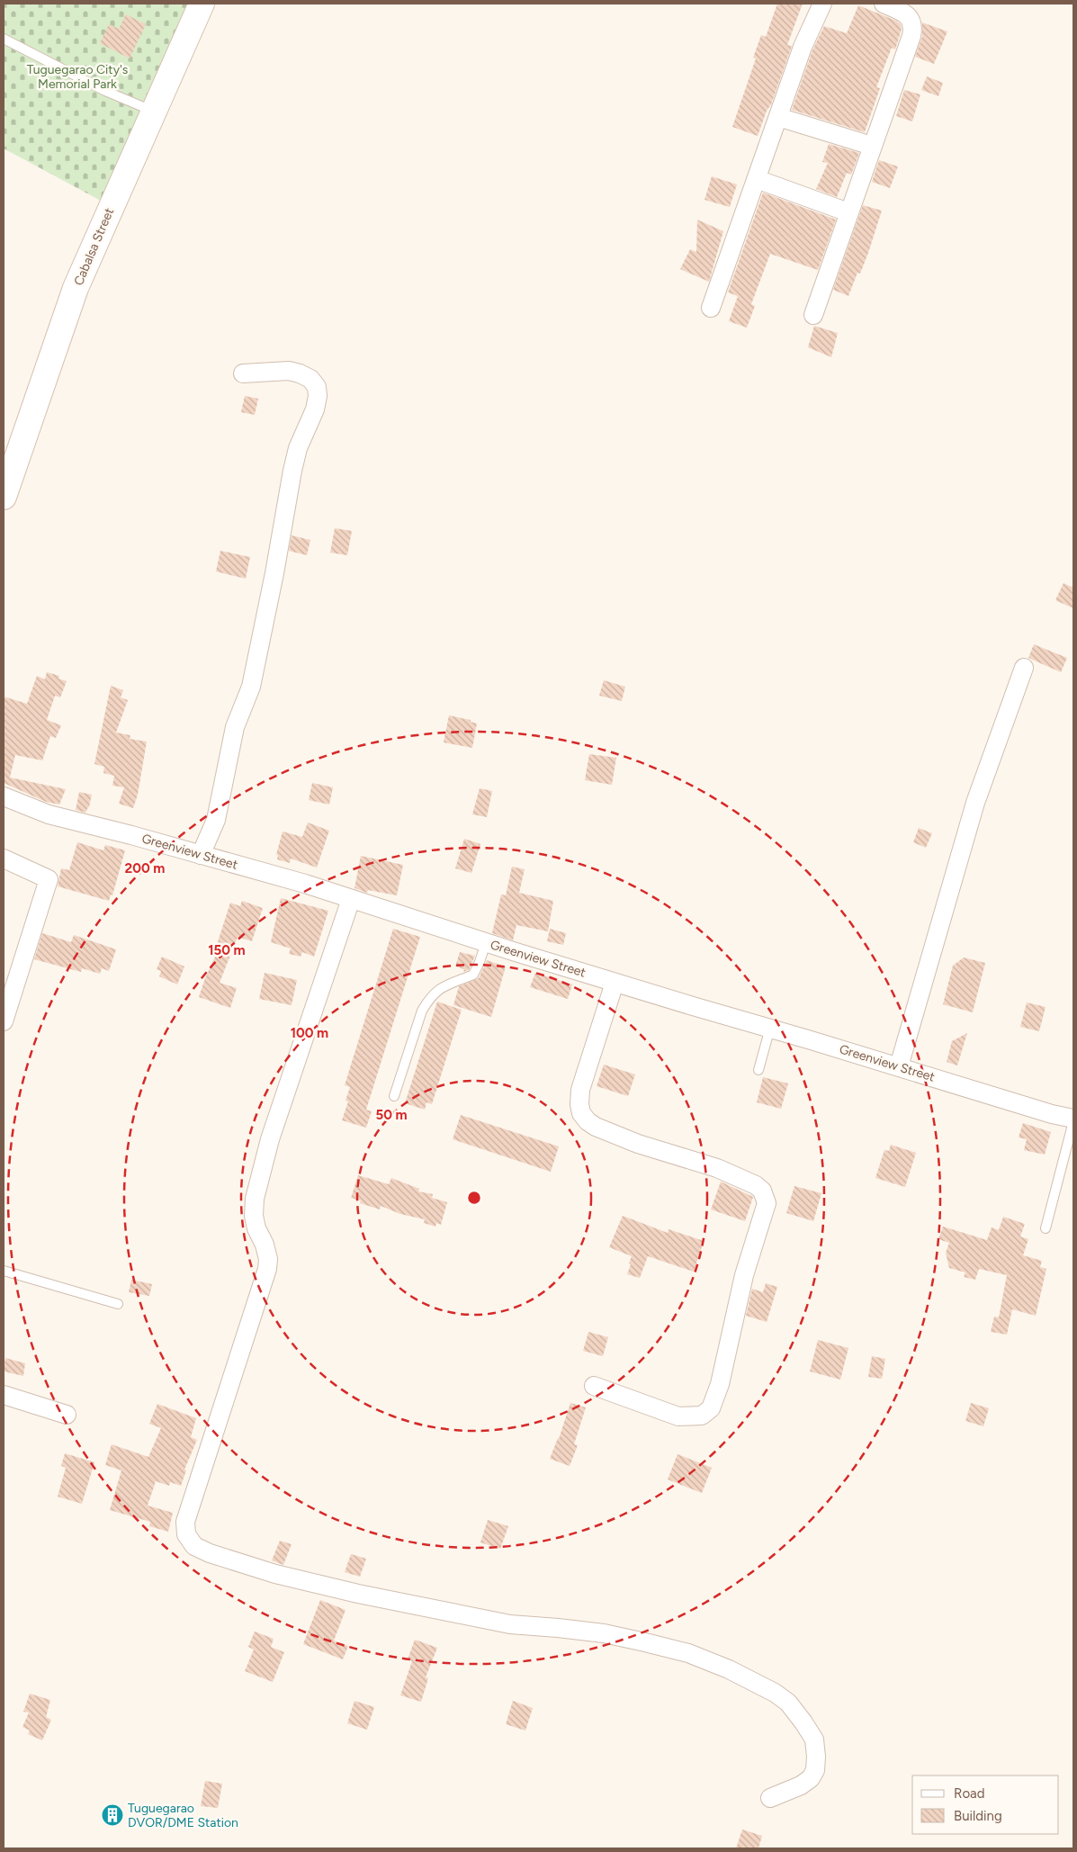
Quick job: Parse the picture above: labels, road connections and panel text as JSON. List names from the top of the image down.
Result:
{
  "streets": {
    "street": ["Cabalsa Street", "Greenview Street"]
  },
  "parks": ["Tuguegarao City's Memorial Park"],
  "places": {
    "building": ["Tuguegarao DVOR/DME Station"]
  },
  "legend": ["Road", "Building"],
  "rings": [
    "200 m",
    "150 m",
    "100 m",
    "50 m"
  ]
}
